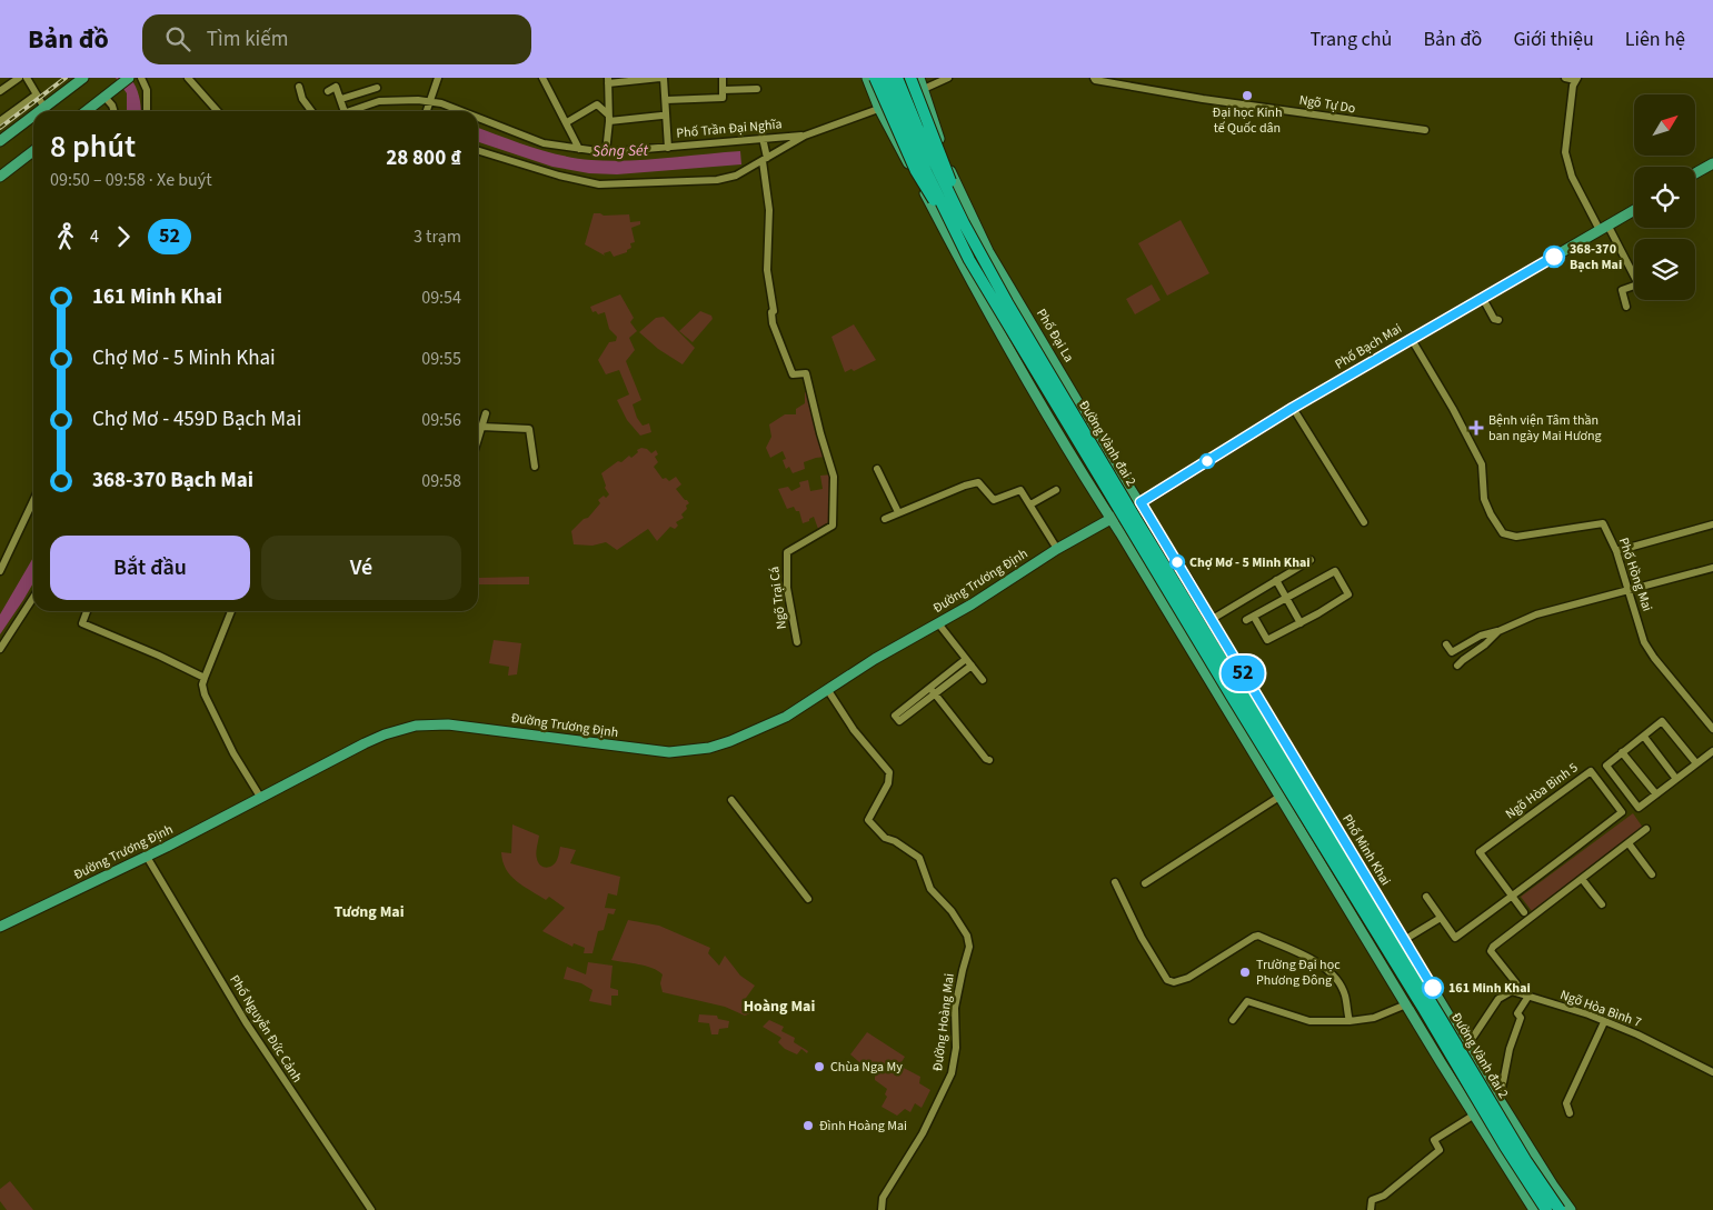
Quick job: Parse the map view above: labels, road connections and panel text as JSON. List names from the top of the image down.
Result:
{
  "streets": {
    "highway": ["Đường Vành đai 2"],
    "main road": [
      "Phố Đại La",
      "Phố Bạch Mai",
      "Đường Trương Định",
      "Phố Minh Khai"
    ],
    "street": [
      "Ngõ Tự Do",
      "Phố Trần Đại Nghĩa",
      "Phố Hồng Mai",
      "Ngõ Trại Cá",
      "Ngõ Hòa Bình 5",
      "Ngõ Hòa Bình 7",
      "Đường Hoàng Mai",
      "Phố Nguyễn Đức Cảnh"
    ]
  },
  "crossings": [
    ["Phố Trần Đại Nghĩa", "Phố Đại La"],
    ["Phố Trần Đại Nghĩa", "Ngõ Trại Cá"],
    ["Phố Đại La", "Phố Bạch Mai"],
    ["Phố Đại La", "Phố Minh Khai"],
    ["Phố Bạch Mai", "Phố Hồng Mai"],
    ["Phố Bạch Mai", "Đường Trương Định"],
    ["Phố Bạch Mai", "Phố Minh Khai"],
    ["Đường Trương Định", "Đường Hoàng Mai"],
    ["Đường Trương Định", "Phố Nguyễn Đức Cảnh"]
  ],
  "districts": ["Tương Mai", "Hoàng Mai"],
  "water": ["Sông Sét"],
  "places": {
    "other": [
      "Đại học Kinh tế Quốc dân",
      "368-370 Bạch Mai",
      "Chợ Mơ - 5 Minh Khai",
      "Trường Đại học Phương Đông",
      "161 Minh Khai",
      "Chùa Nga My",
      "Đình Hoàng Mai"
    ],
    "health": ["Bệnh viện Tâm thần ban ngày Mai Hương"]
  },
  "lines": ["bus line 52"],
  "north": "top right",
  "page": {
    "header": "Bản đồ",
    "search": "Tìm kiếm",
    "nav": [
      "Trang chủ",
      "Bản đồ",
      "Giới thiệu",
      "Liên hệ"
    ],
    "on_map": "52",
    "heading": ["8 phút", "09:50 – 09:58 · Xe buýt", "28 800 ₫"],
    "legs": ["4", "52", "3 trạm"],
    "list": [
      {
        "name": "161 Minh Khai",
        "value": "09:54"
      },
      {
        "name": "Chợ Mơ - 5 Minh Khai",
        "value": "09:55"
      },
      {
        "name": "Chợ Mơ - 459D Bạch Mai",
        "value": "09:56"
      },
      {
        "name": "368-370 Bạch Mai",
        "value": "09:58"
      }
    ],
    "buttons": ["Bắt đầu", "Vé"]
  }
}
